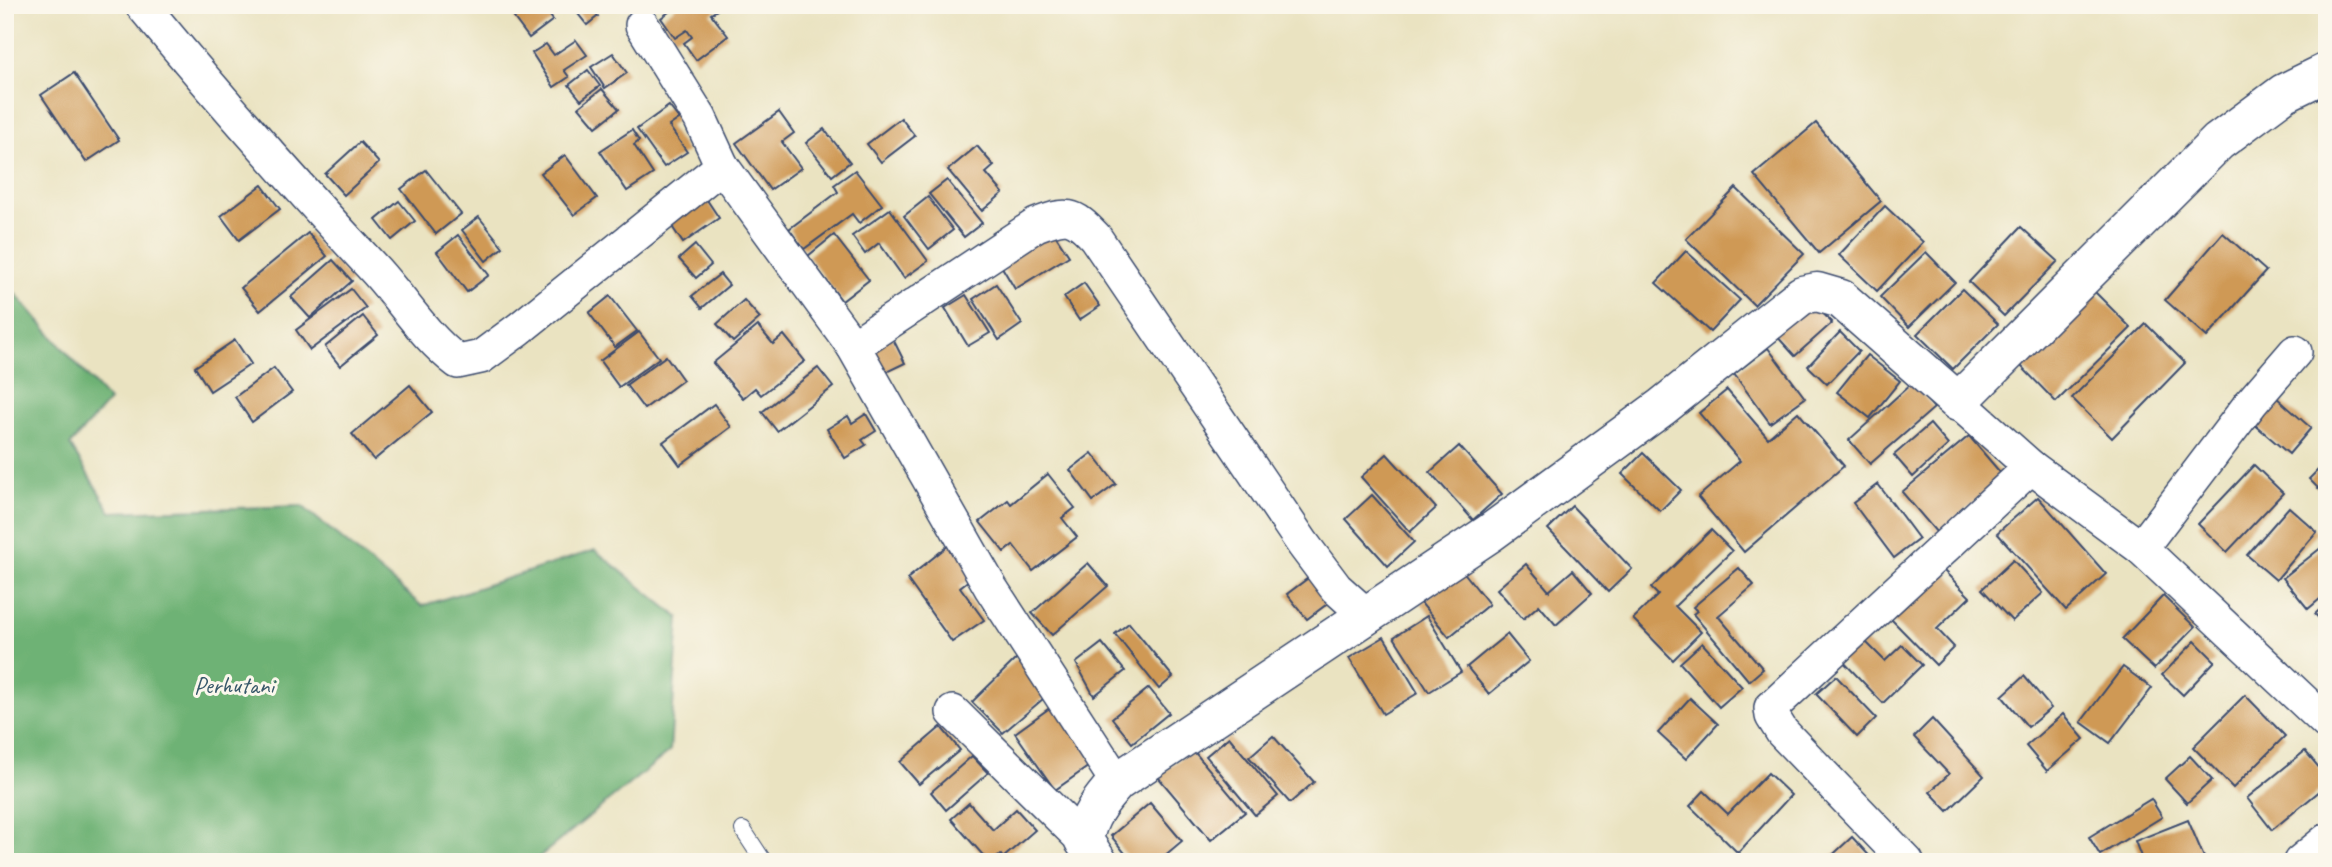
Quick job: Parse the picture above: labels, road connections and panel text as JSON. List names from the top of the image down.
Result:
{
  "parks": ["Perhutani"]
}
